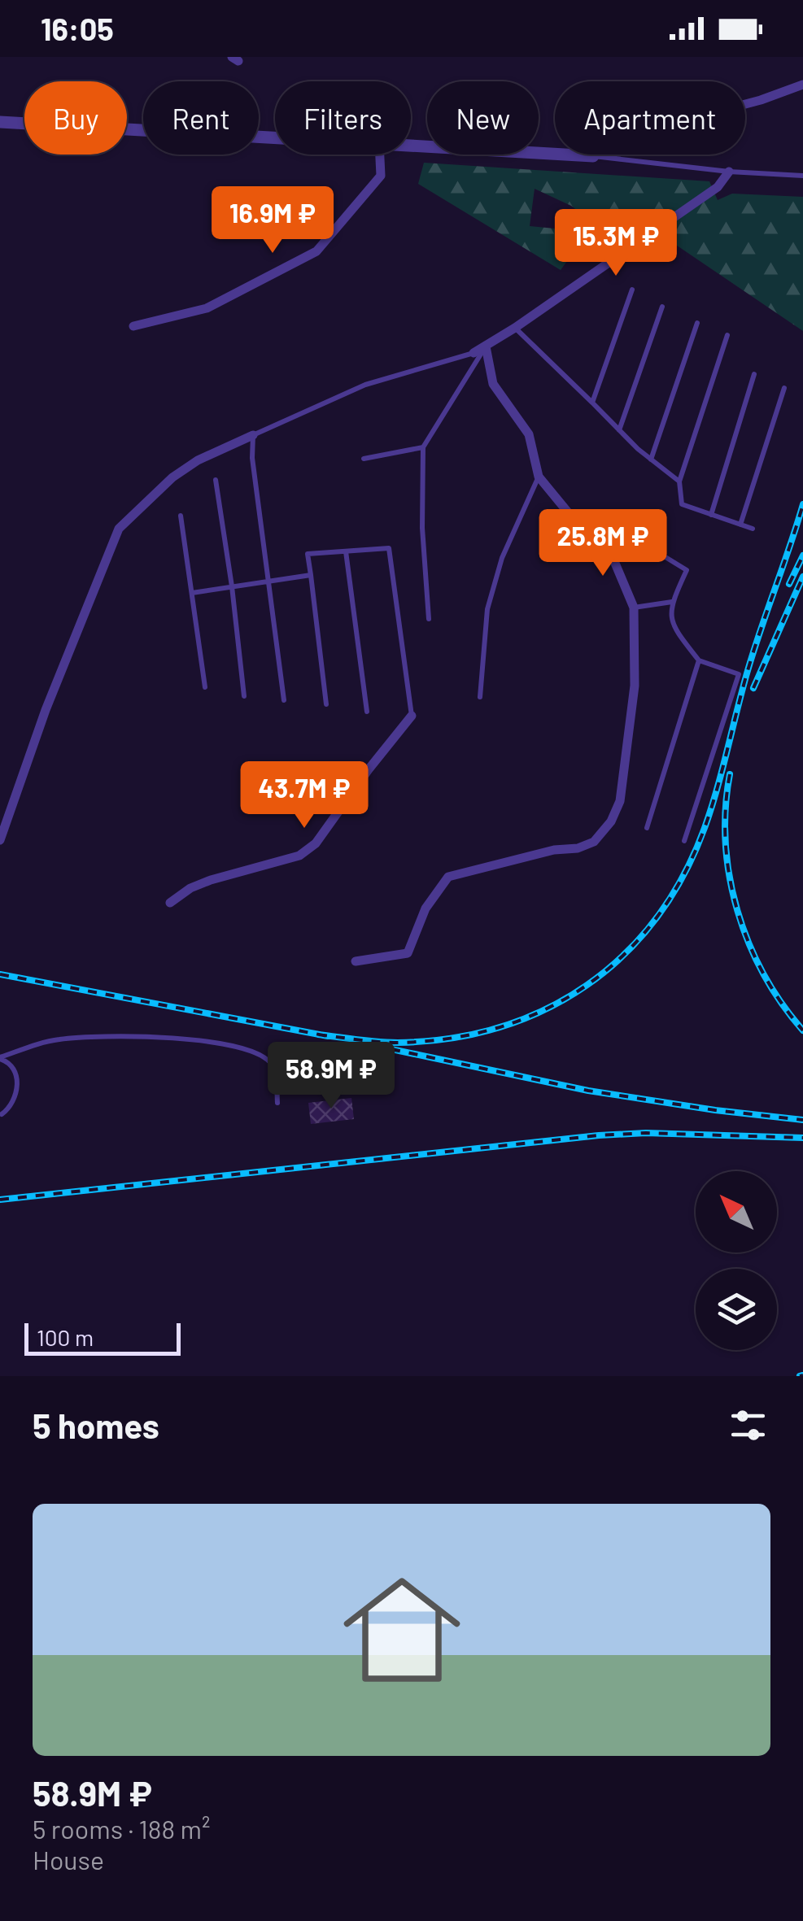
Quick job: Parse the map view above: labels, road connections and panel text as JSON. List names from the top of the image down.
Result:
{
  "scale_bar": "100 m",
  "north": "top left",
  "page": {
    "status": "16:05",
    "chip": [
      "Buy",
      "Rent",
      "Filters",
      "New",
      "Apartment"
    ],
    "price": [
      "16.9M ₽",
      "15.3M ₽",
      "25.8M ₽",
      "43.7M ₽",
      "58.9M ₽"
    ],
    "scale": "100 m",
    "heading": "5 homes",
    "list": [
      {
        "name": "58.9M ₽",
        "note": "5 rooms · 188 m² · House"
      }
    ]
  }
}
